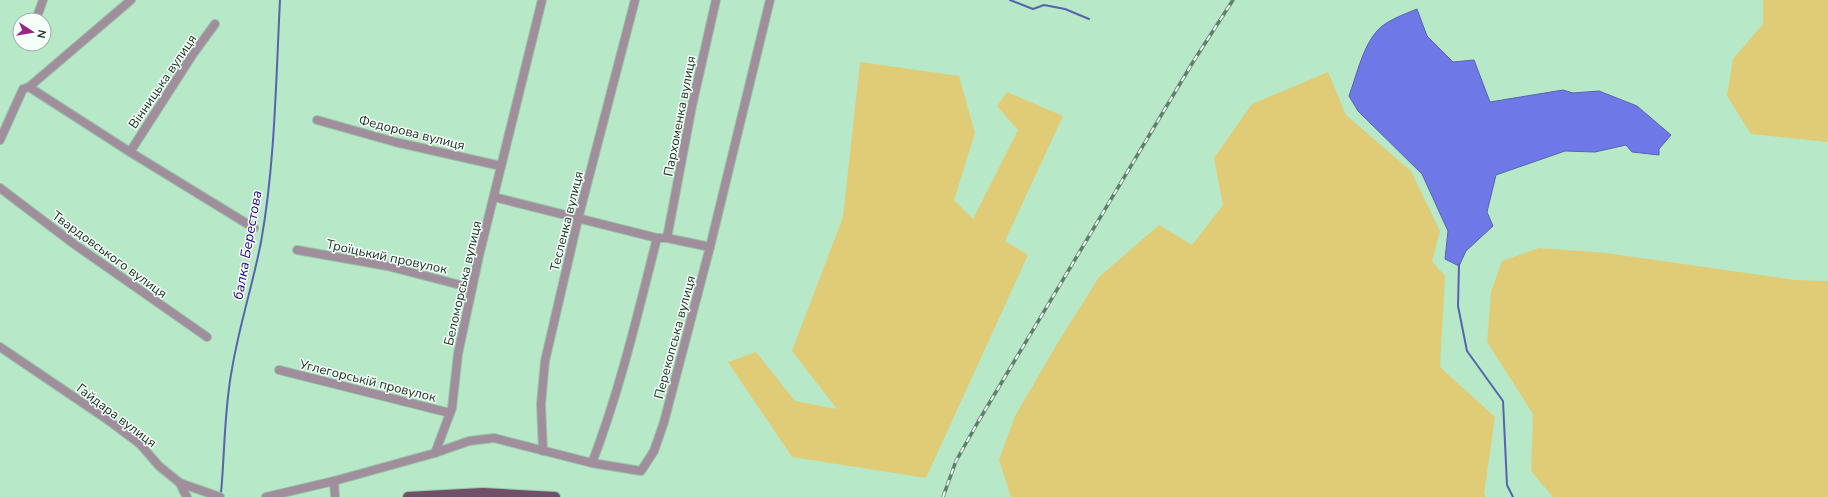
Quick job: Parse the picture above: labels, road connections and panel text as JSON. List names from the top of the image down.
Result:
{
  "streets": {
    "street": [
      "Вінницька вулиця",
      "Пархоменка вулиця",
      "Федорова вулиця",
      "Тесленка вулиця",
      "Твардовського вулиця",
      "Троїцький провулок",
      "Беломорська вулиця",
      "Перекопська вулиця",
      "Углегорськiй провулок",
      "Гайдара вулиця"
    ]
  },
  "crossings": [
    ["Федорова вулиця", "Беломорська вулиця"],
    ["Тесленка вулиця", "Перекопська вулиця"],
    ["Троїцький провулок", "Беломорська вулиця"],
    ["Беломорська вулиця", "Перекопська вулиця"],
    ["Беломорська вулиця", "Углегорськiй провулок"]
  ],
  "water": ["балка Берестова"],
  "north": "right"
}
